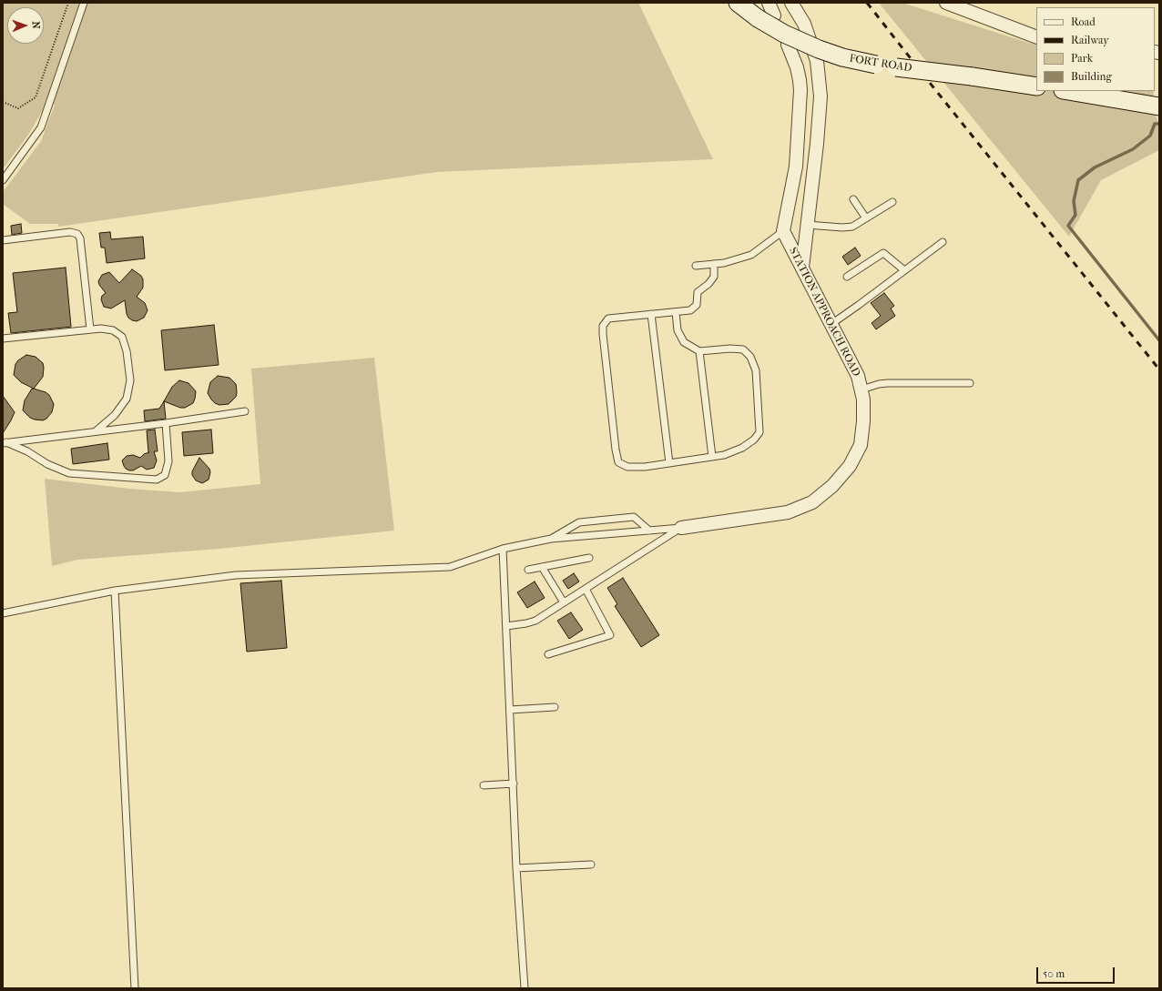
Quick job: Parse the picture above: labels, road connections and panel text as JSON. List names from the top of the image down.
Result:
{
  "streets": {
    "street": ["FORT ROAD", "STATION APPROACH ROAD"]
  },
  "legend": [
    "Road",
    "Railway",
    "Park",
    "Building"
  ],
  "scale_bar": "50 m",
  "north": "right"
}
